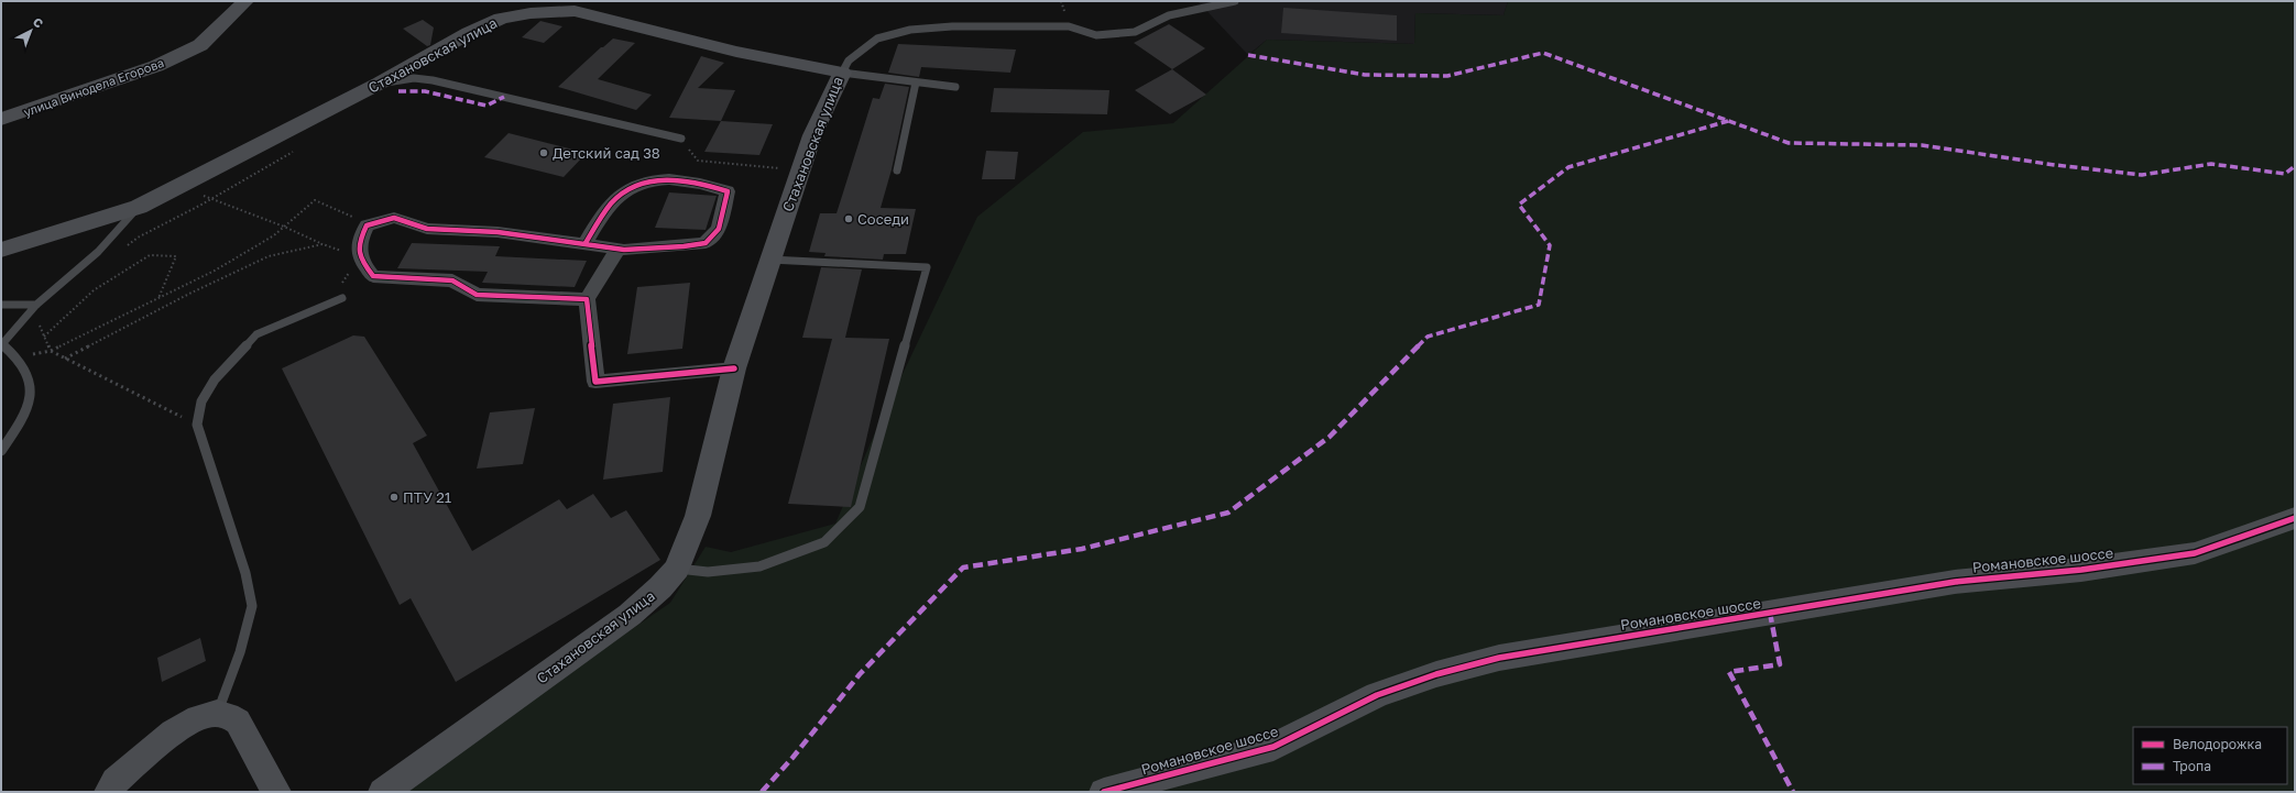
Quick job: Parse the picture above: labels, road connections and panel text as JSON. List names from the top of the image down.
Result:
{
  "streets": {
    "main road": ["Стахановская улица", "улица Винодела Егорова", "Романовское шоссе"]
  },
  "places": ["Детский сад 38", "Соседи", "ПТУ 21"],
  "legend": ["Велодорожка", "Тропа"],
  "north": "top right"
}
